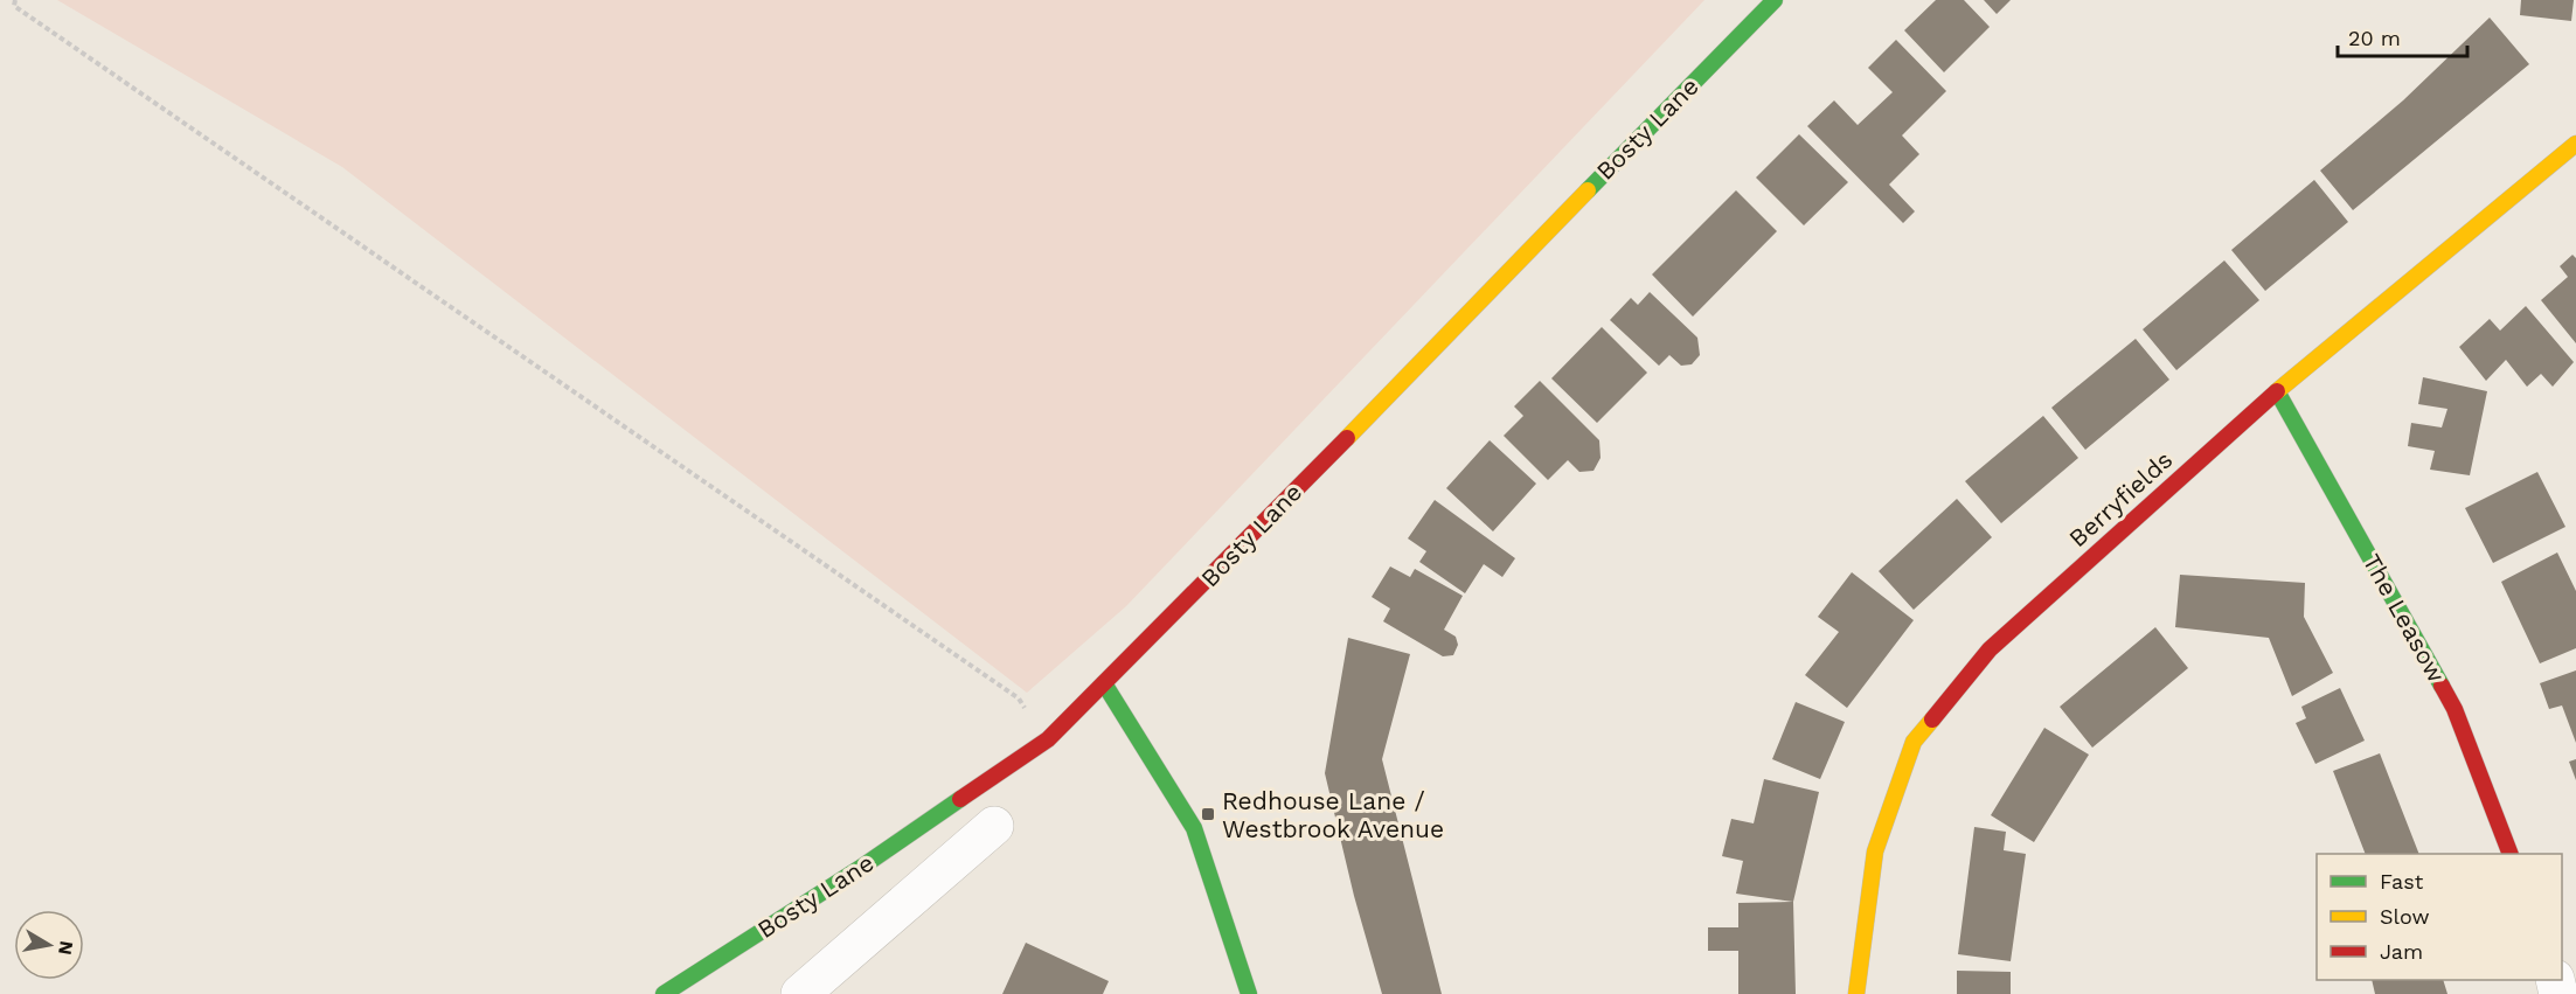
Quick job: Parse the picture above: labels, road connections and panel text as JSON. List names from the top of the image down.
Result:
{
  "streets": {
    "street": ["Bosty Lane", "Berryfields", "The Leasow"]
  },
  "crossings": [
    ["Berryfields", "The Leasow"]
  ],
  "places": {
    "transit": ["Redhouse Lane / Westbrook Avenue"]
  },
  "legend": ["Fast", "Slow", "Jam"],
  "scale_bar": "20 m",
  "north": "right"
}
